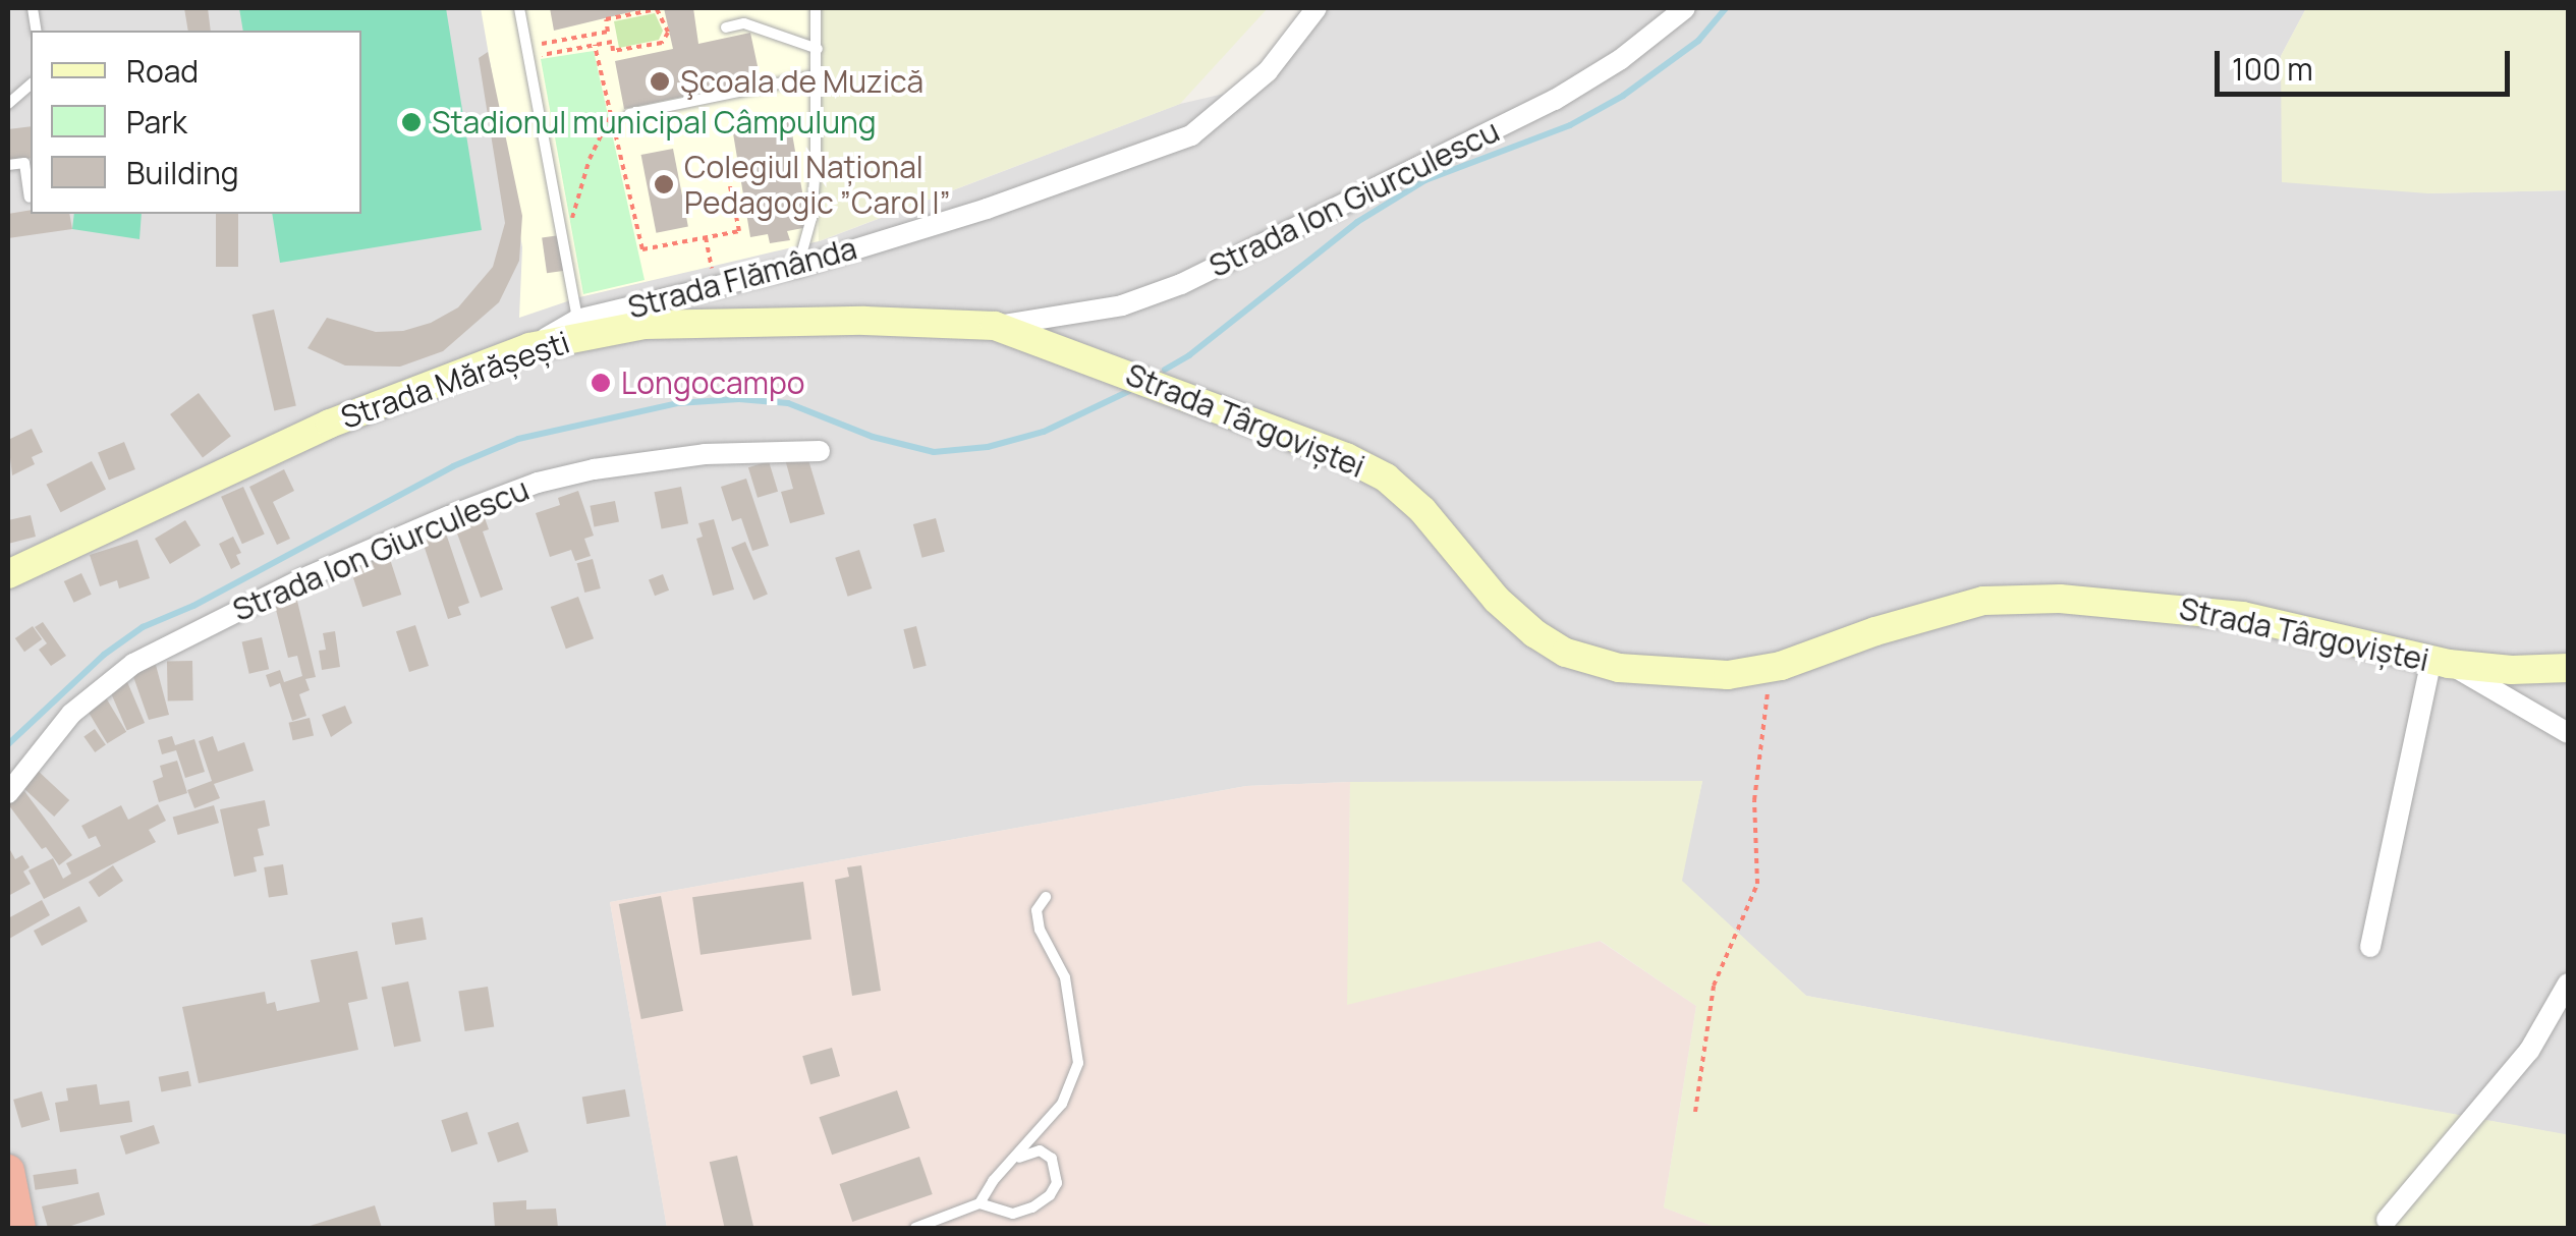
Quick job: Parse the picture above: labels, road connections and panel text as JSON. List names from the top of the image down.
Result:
{
  "streets": {
    "main road": ["Strada Mărășești", "Strada Târgoviștei"],
    "street": ["Strada Ion Giurculescu", "Strada Flămânda"]
  },
  "crossings": [
    ["Strada Ion Giurculescu", "Strada Mărășești"],
    ["Strada Ion Giurculescu", "Strada Târgoviștei"],
    ["Strada Flămânda", "Strada Mărășești"],
    ["Strada Mărășești", "Strada Târgoviștei"]
  ],
  "places": [
    "Şcoala de Muzică",
    "Stadionul municipal Câmpulung",
    "Colegiul Național Pedagogic ”Carol I”",
    "Longocampo"
  ],
  "legend": ["Road", "Park", "Building"],
  "scale_bar": "100 m"
}
